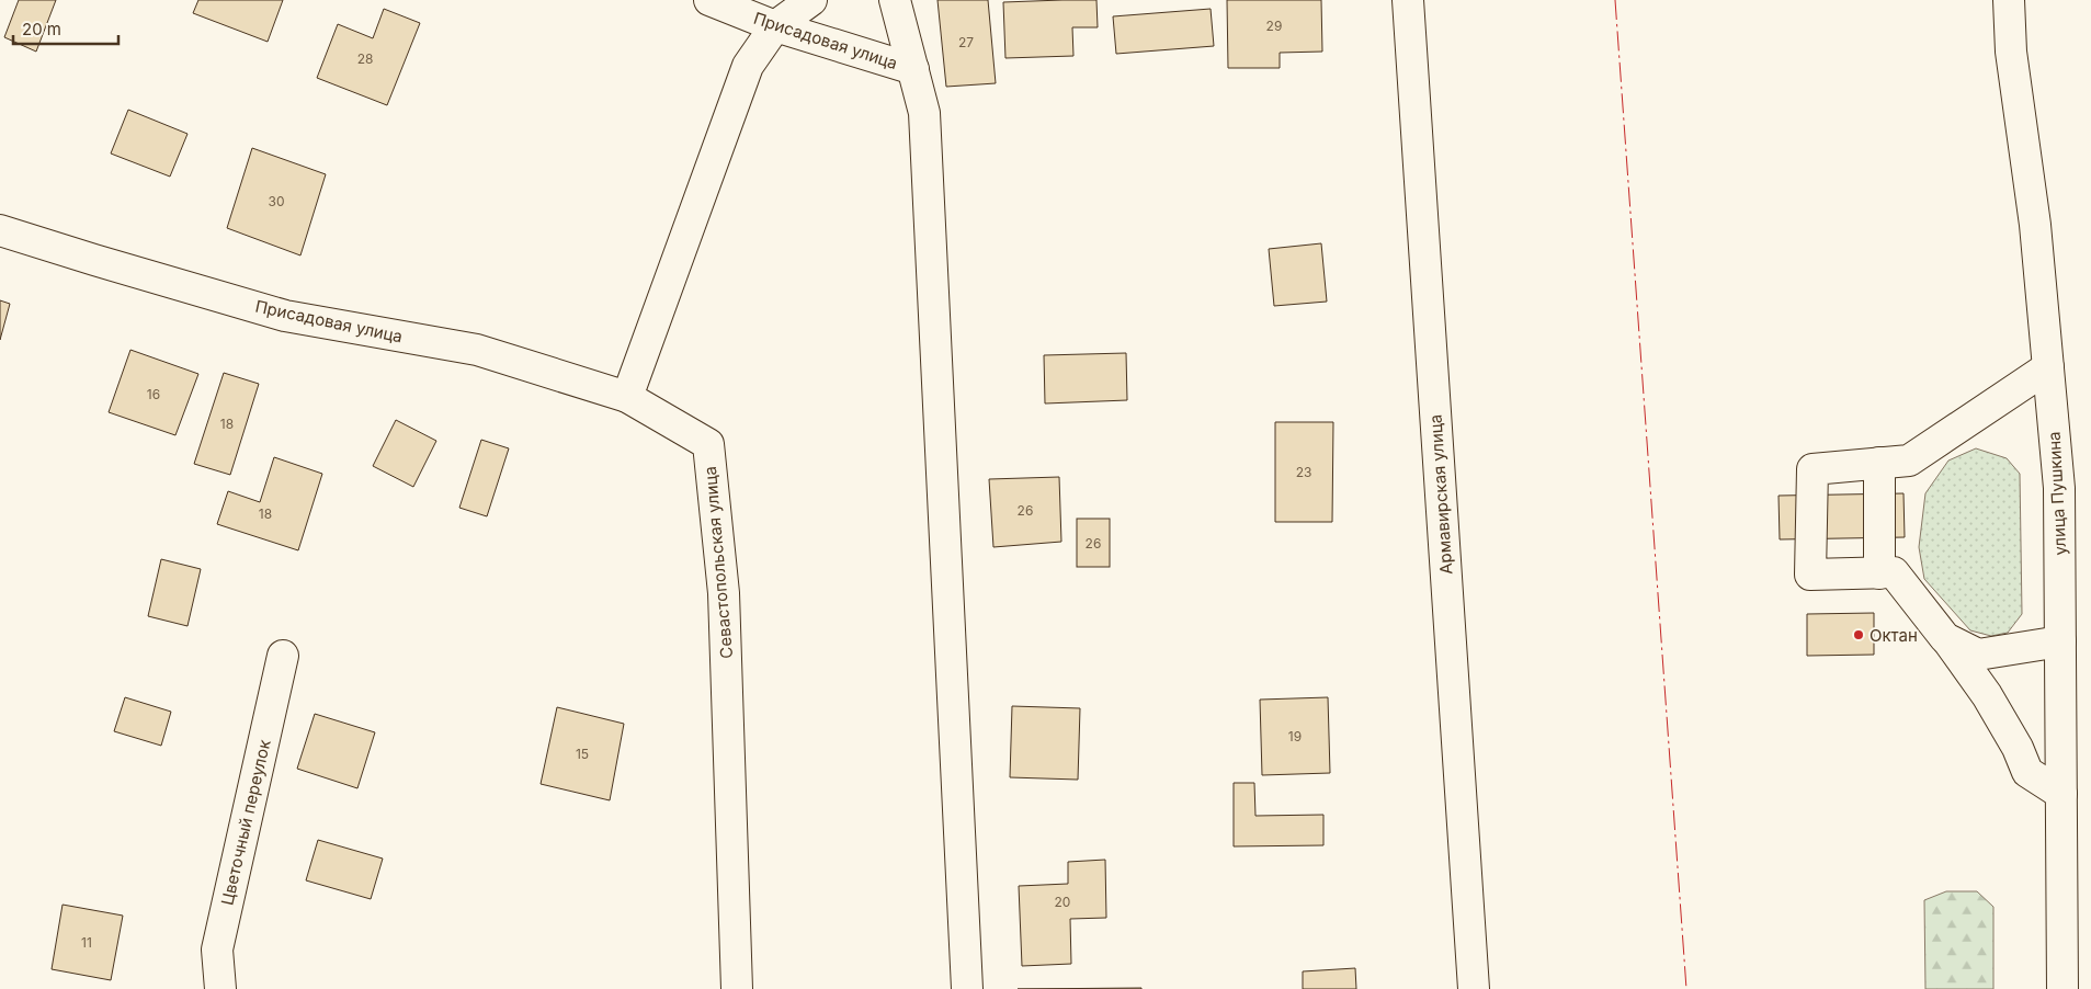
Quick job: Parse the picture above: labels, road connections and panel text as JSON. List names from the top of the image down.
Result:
{
  "streets": {
    "street": [
      "Присадовая улица",
      "улица Пушкина",
      "Армавирская улица",
      "Севастопольская улица",
      "Цветочный переулок"
    ]
  },
  "crossings": [
    ["Присадовая улица", "Севастопольская улица"]
  ],
  "places": ["Октан"],
  "house_numbers": [
    "29",
    "27",
    "28",
    "30",
    "16",
    "18",
    "23",
    "26",
    "18",
    "26",
    "19",
    "15",
    "20",
    "11"
  ],
  "scale_bar": "20 m"
}
